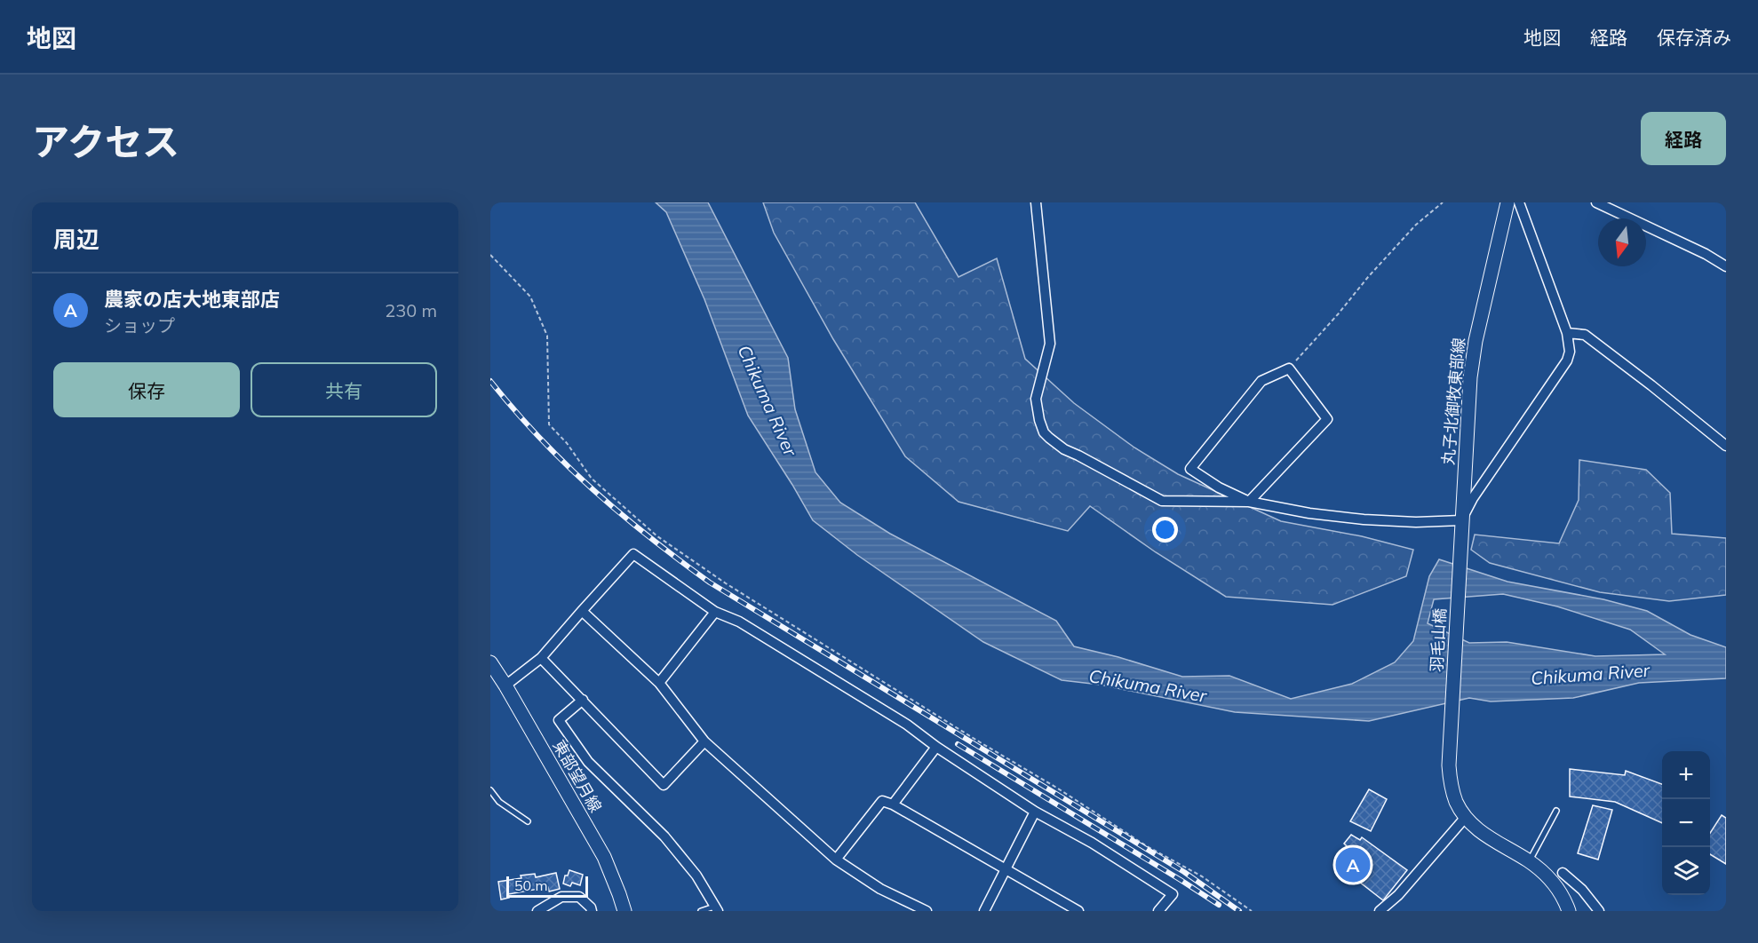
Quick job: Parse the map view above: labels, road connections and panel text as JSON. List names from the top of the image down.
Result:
{
  "streets": {
    "main road": ["丸子北御牧東部線", "羽毛山橋", "東部望月線"]
  },
  "crossings": [
    ["丸子北御牧東部線", "羽毛山橋"]
  ],
  "water": ["Chikuma River"],
  "scale_bar": "50 m",
  "north": "bottom",
  "page": {
    "header": "地図",
    "nav": ["地図", "経路", "保存済み"],
    "title": "アクセス",
    "buttons": [
      "経路",
      ["保存", "共有"]
    ],
    "heading": "周辺",
    "list": [
      {
        "mark": "A",
        "name": "農家の店大地東部店",
        "note": "ショップ",
        "value": "230 m"
      }
    ],
    "map_buttons": ["+", "−"],
    "pins": "A",
    "scale": "50 m"
  }
}
